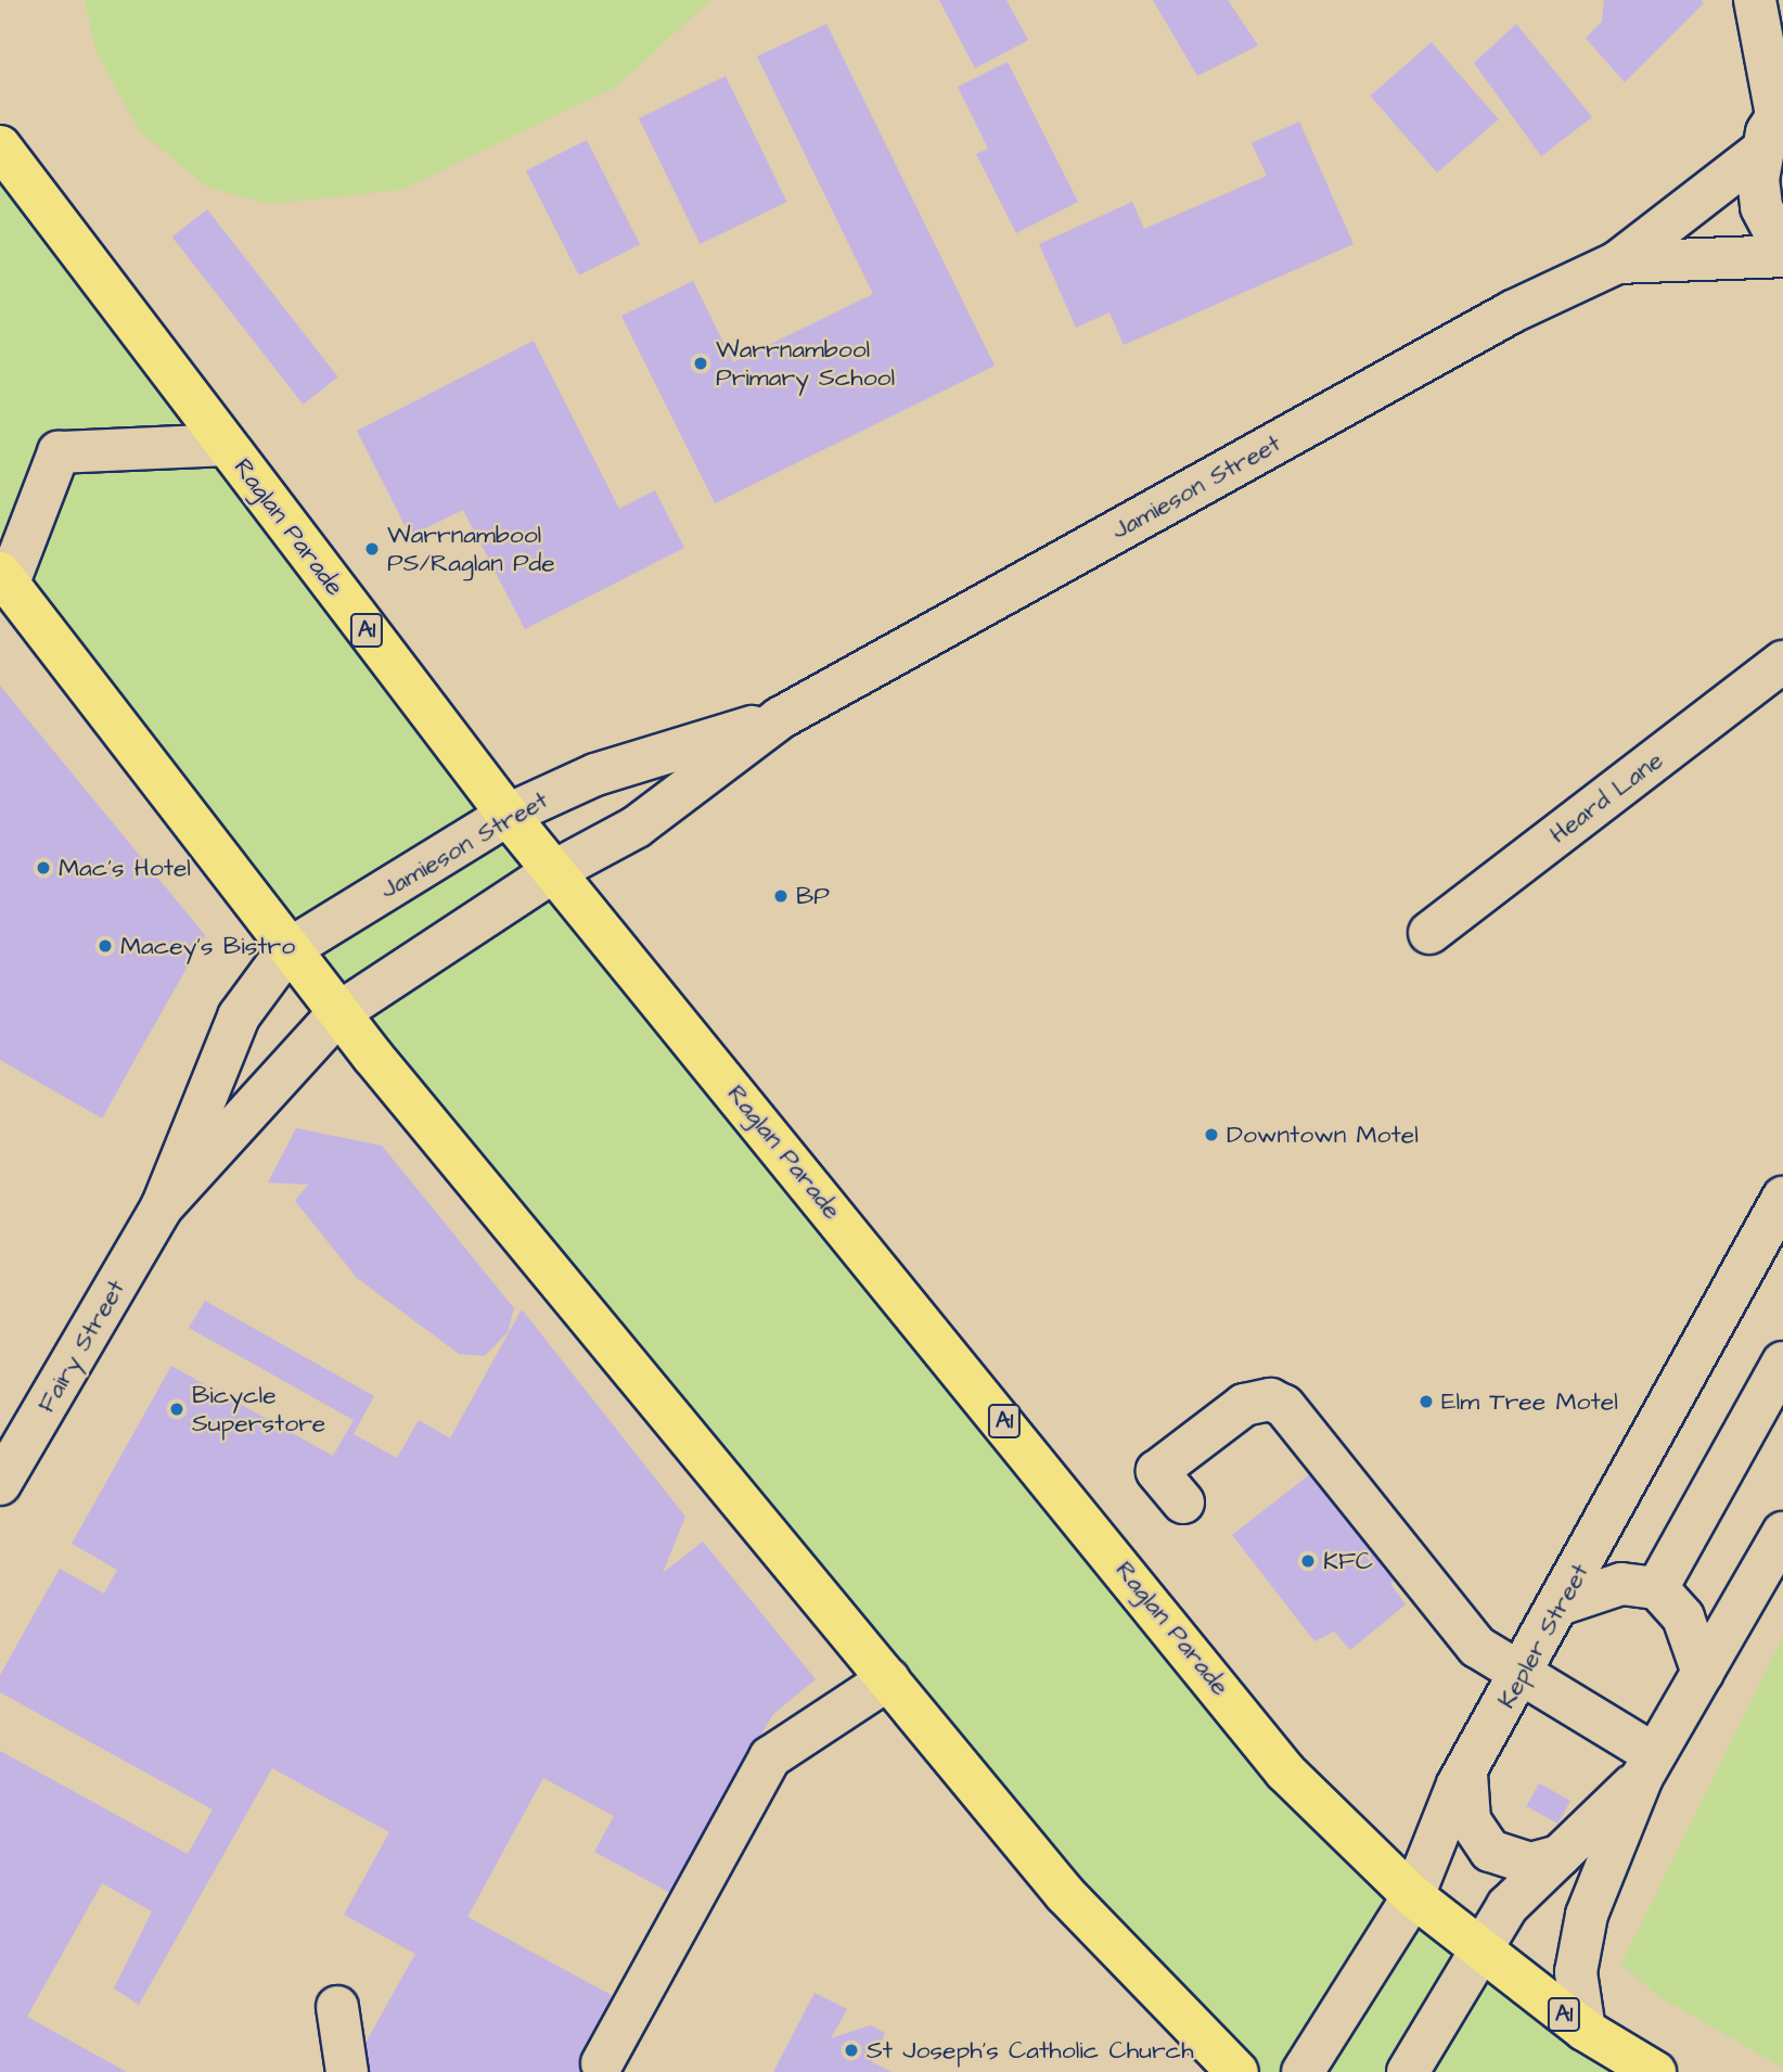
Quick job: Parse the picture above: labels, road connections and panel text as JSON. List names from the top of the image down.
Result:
{
  "streets": {
    "highway": ["Raglan Parade", "A1"],
    "street": [
      "Jamieson Street",
      "Heard Lane",
      "Fairy Street",
      "Kepler Street"
    ]
  },
  "crossings": [
    ["Jamieson Street", "Raglan Parade"],
    ["Jamieson Street", "Fairy Street"],
    ["Raglan Parade", "Kepler Street"]
  ],
  "places": [
    "Warrnambool Primary School",
    "Warrnambool PS/Raglan Pde",
    "Mac's Hotel",
    "BP",
    "Macey's Bistro",
    "Downtown Motel",
    "Elm Tree Motel",
    "Bicycle Superstore",
    "KFC",
    "St Joseph's Catholic Church"
  ]
}
